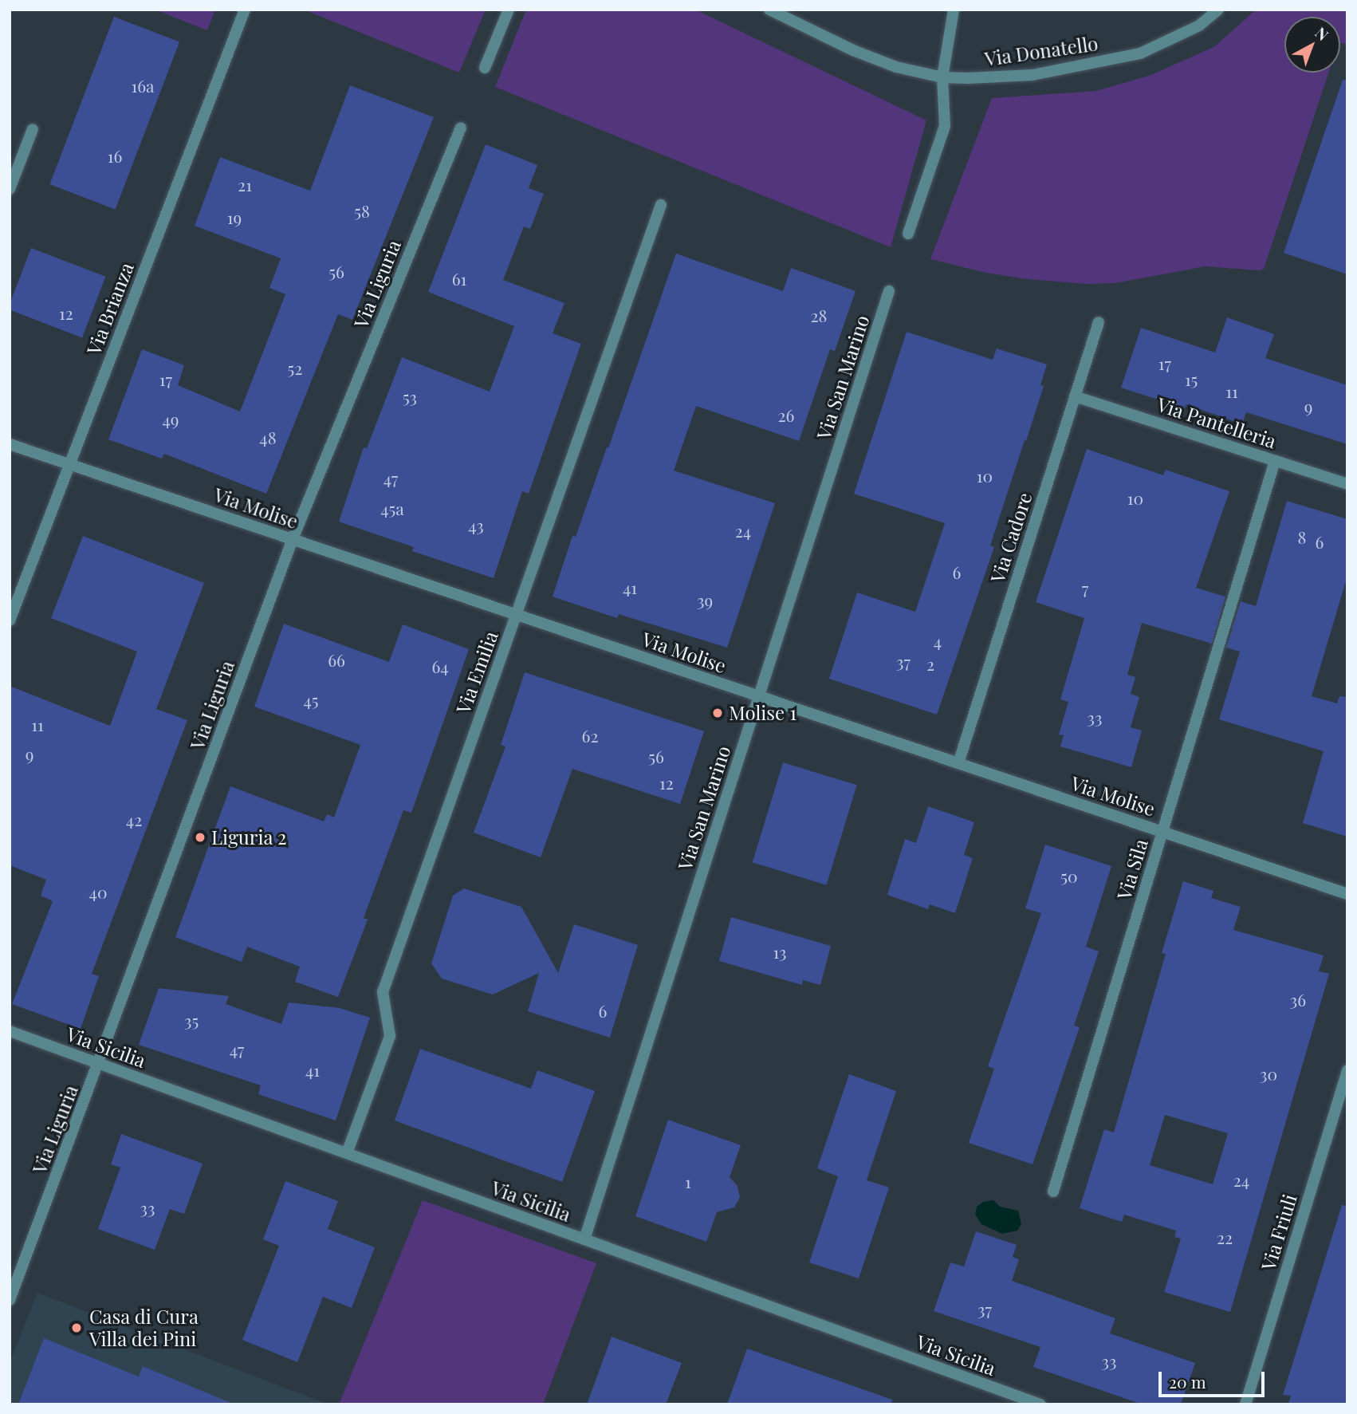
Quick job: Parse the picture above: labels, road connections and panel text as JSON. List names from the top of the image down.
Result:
{
  "streets": {
    "street": [
      "Via Donatello",
      "Via Liguria",
      "Via Brianza",
      "Via San Marino",
      "Via Pantelleria",
      "Via Molise",
      "Via Cadore",
      "Via Emilia",
      "Via Sila",
      "Via Sicilia",
      "Via Friuli"
    ]
  },
  "crossings": [
    ["Via Liguria", "Via Molise"],
    ["Via Liguria", "Via Sicilia"],
    ["Via Brianza", "Via Molise"],
    ["Via San Marino", "Via Molise"],
    ["Via San Marino", "Via Sicilia"],
    ["Via Pantelleria", "Via Cadore"],
    ["Via Pantelleria", "Via Sila"],
    ["Via Molise", "Via Cadore"],
    ["Via Molise", "Via Emilia"],
    ["Via Molise", "Via Sila"],
    ["Via Emilia", "Via Sicilia"]
  ],
  "places": ["Molise 1", "Liguria 2", "Casa di Cura Villa dei Pini"],
  "house_numbers": [
    "16a",
    "16",
    "21",
    "58",
    "19",
    "56",
    "61",
    "12",
    "28",
    "17",
    "52",
    "17",
    "15",
    "11",
    "53",
    "9",
    "26",
    "49",
    "48",
    "10",
    "47",
    "10",
    "45a",
    "43",
    "24",
    "8",
    "6",
    "6",
    "41",
    "7",
    "39",
    "4",
    "66",
    "37",
    "2",
    "64",
    "45",
    "33",
    "11",
    "62",
    "9",
    "56",
    "12",
    "42",
    "50",
    "40",
    "13",
    "36",
    "6",
    "35",
    "47",
    "41",
    "30",
    "24",
    "1",
    "33",
    "22",
    "37",
    "33"
  ],
  "scale_bar": "20 m",
  "north": "top right"
}
